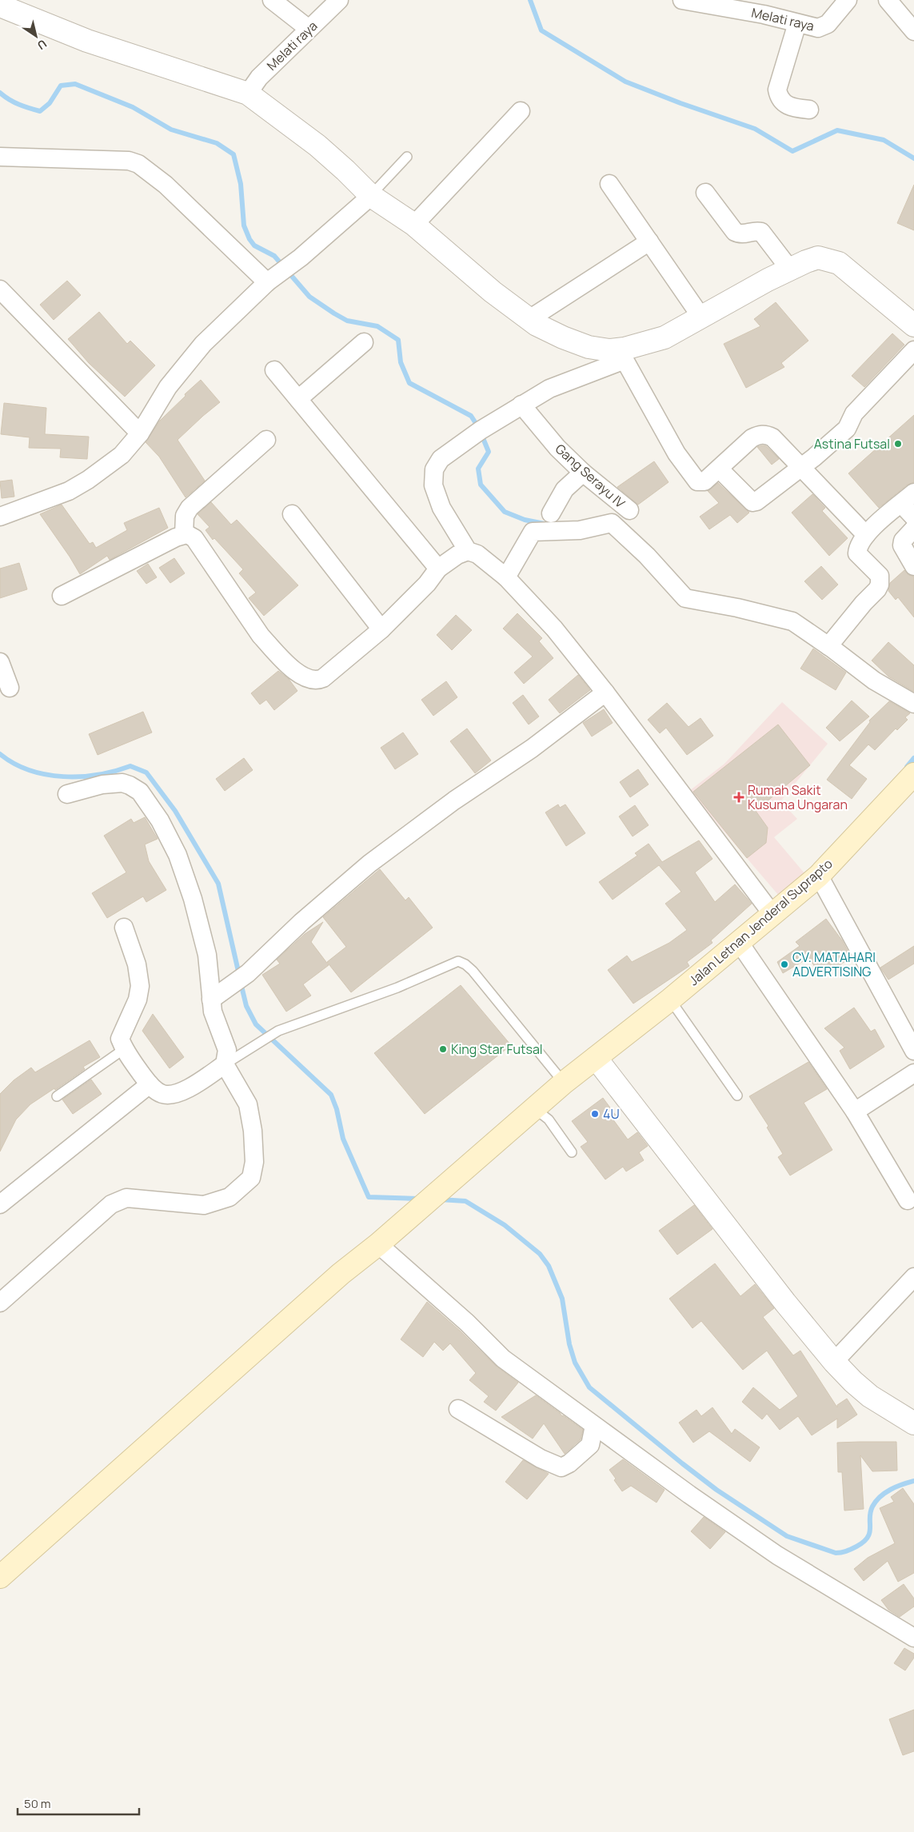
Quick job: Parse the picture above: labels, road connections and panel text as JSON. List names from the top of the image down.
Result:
{
  "streets": {
    "main road": ["Jalan Letnan Jenderal Suprapto"],
    "street": ["Melati raya", "Gang Serayu IV"]
  },
  "places": {
    "other": [
      "Astina Futsal",
      "CV. MATAHARI ADVERTISING",
      "King Star Futsal",
      "4U"
    ],
    "health": ["Rumah Sakit Kusuma Ungaran"]
  },
  "scale_bar": "50 m",
  "north": "bottom right"
}
